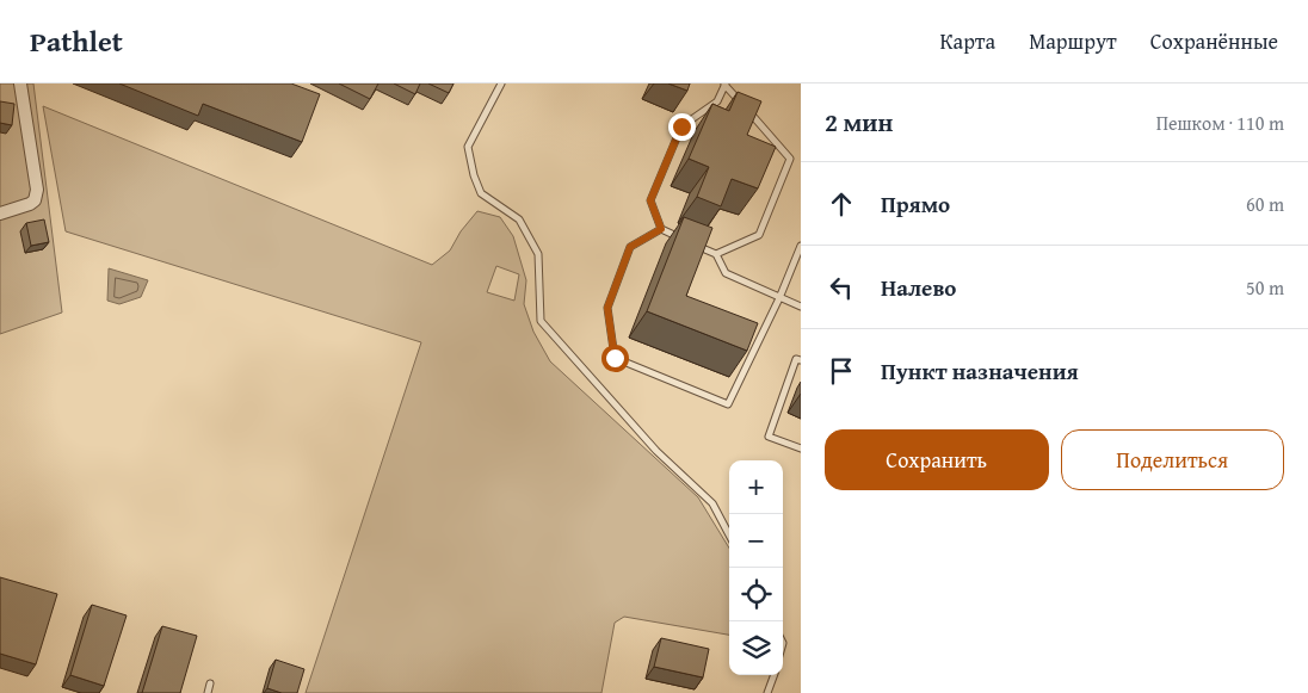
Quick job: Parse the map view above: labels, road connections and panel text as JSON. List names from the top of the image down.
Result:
{
  "page": {
    "header": "Pathlet",
    "nav": ["Карта", "Маршрут", "Сохранённые"],
    "heading": ["2 мин", "Пешком · 110 m"],
    "list": [
      ["Прямо", "60 m"],
      ["Налево", "50 m"],
      "Пункт назначения"
    ],
    "buttons": ["Сохранить", "Поделиться"],
    "map_buttons": ["+", "−"]
  }
}
